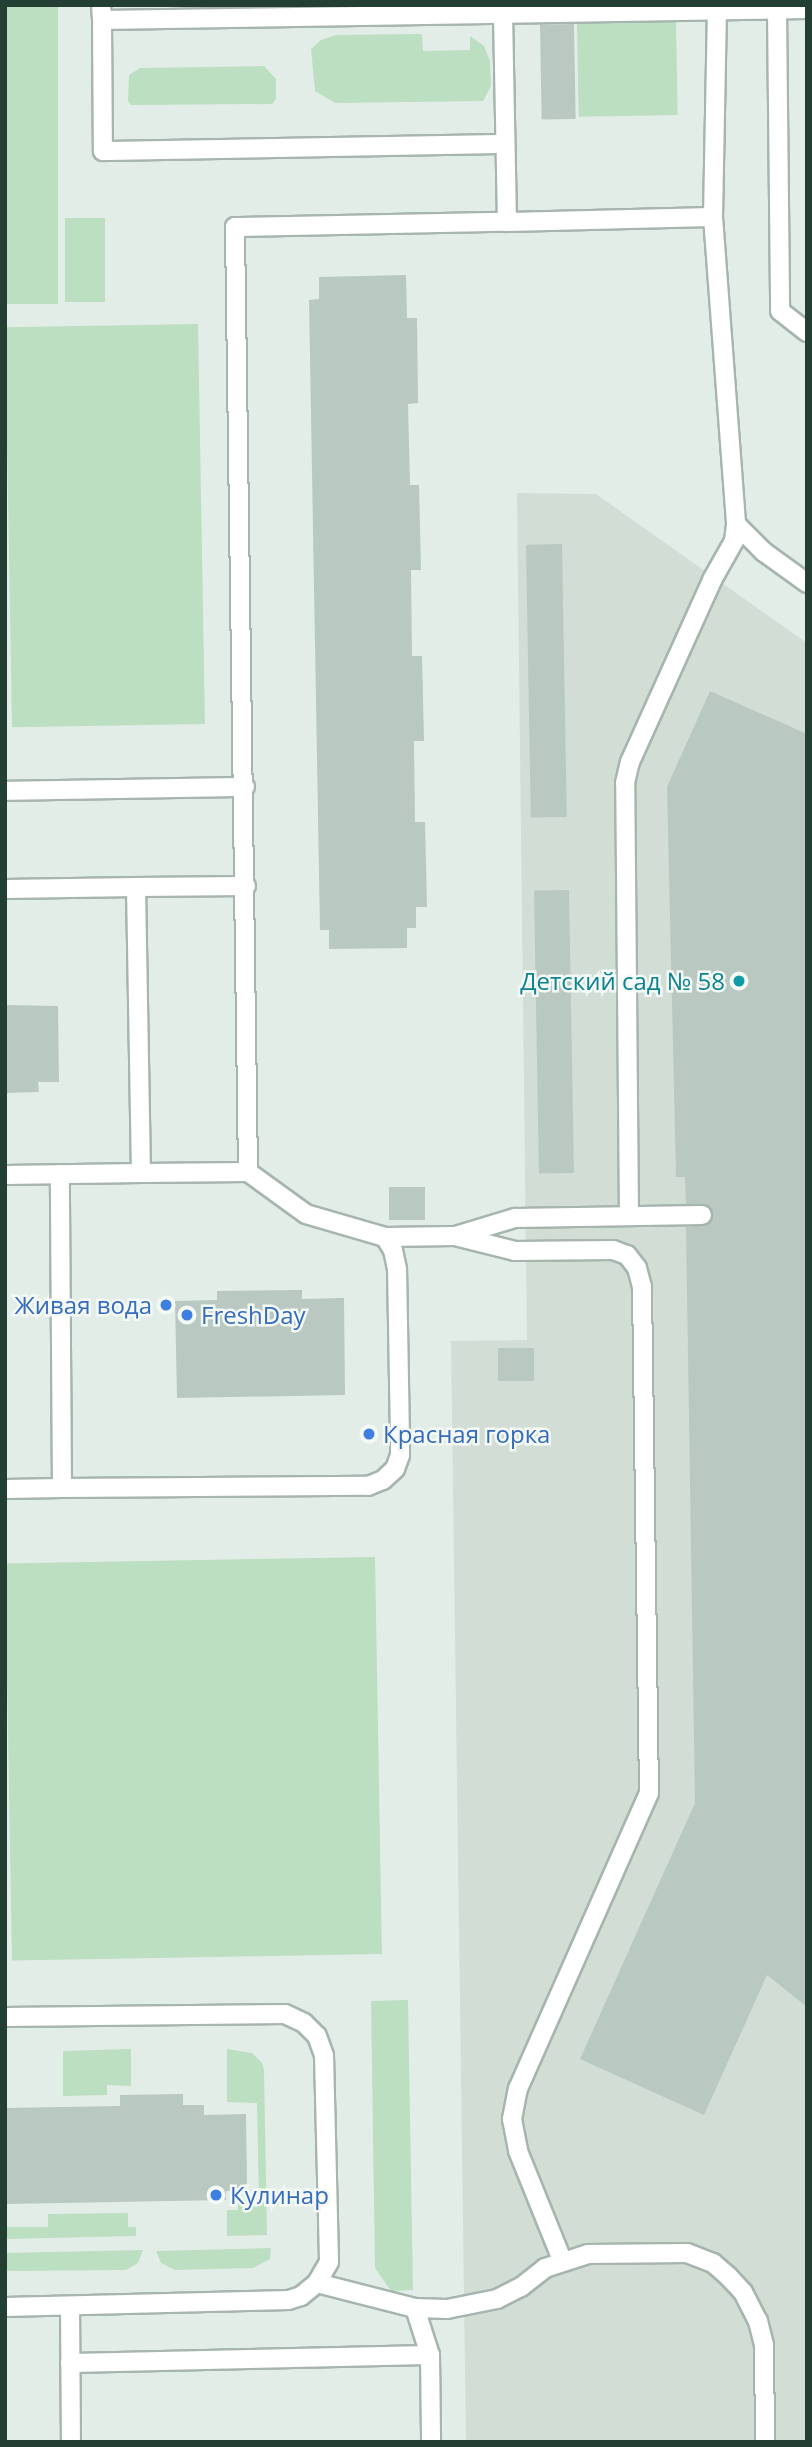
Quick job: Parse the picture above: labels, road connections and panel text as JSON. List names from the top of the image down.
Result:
{
  "places": [
    "Детский сад № 58",
    "Живая вода",
    "FreshDay",
    "Красная горка",
    "Кулинар"
  ]
}
